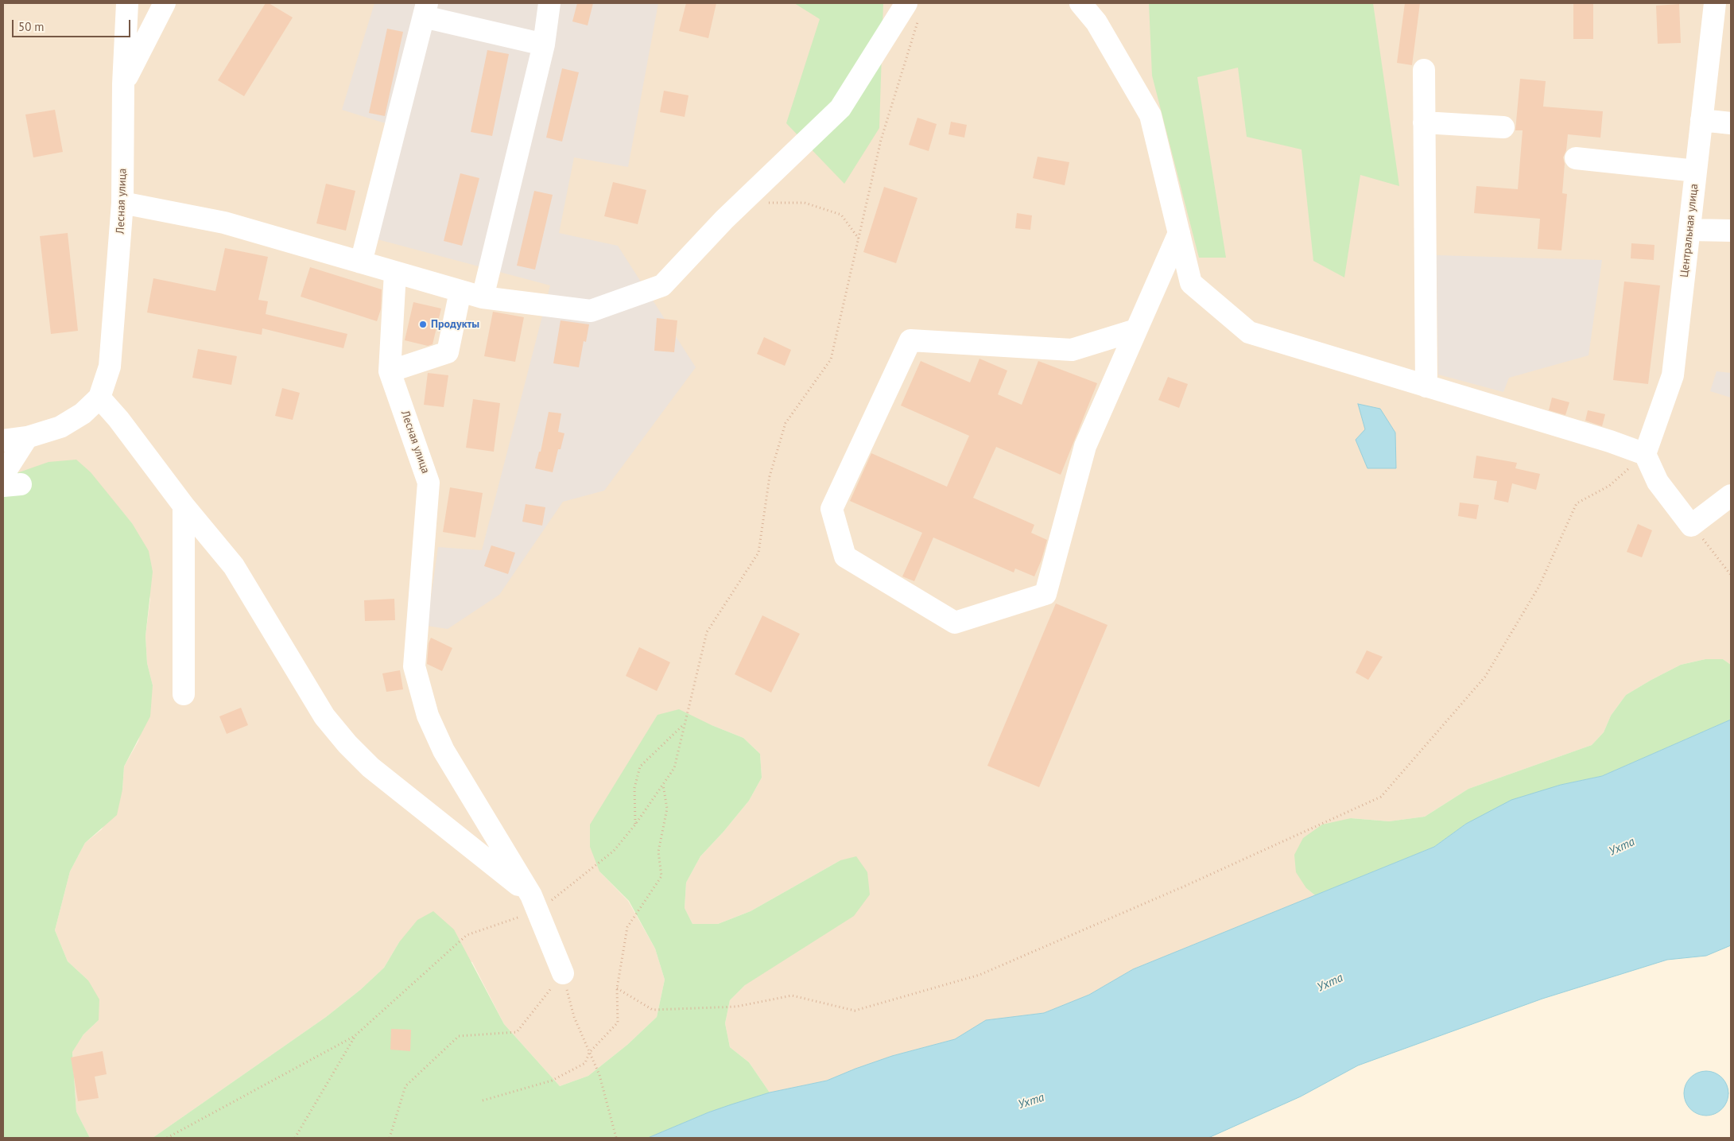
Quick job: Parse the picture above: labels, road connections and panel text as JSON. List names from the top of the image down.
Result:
{
  "streets": {
    "street": ["Лесная улица", "Центральная улица"]
  },
  "water": ["Ухта"],
  "places": ["Продукты"],
  "scale_bar": "50 m"
}
